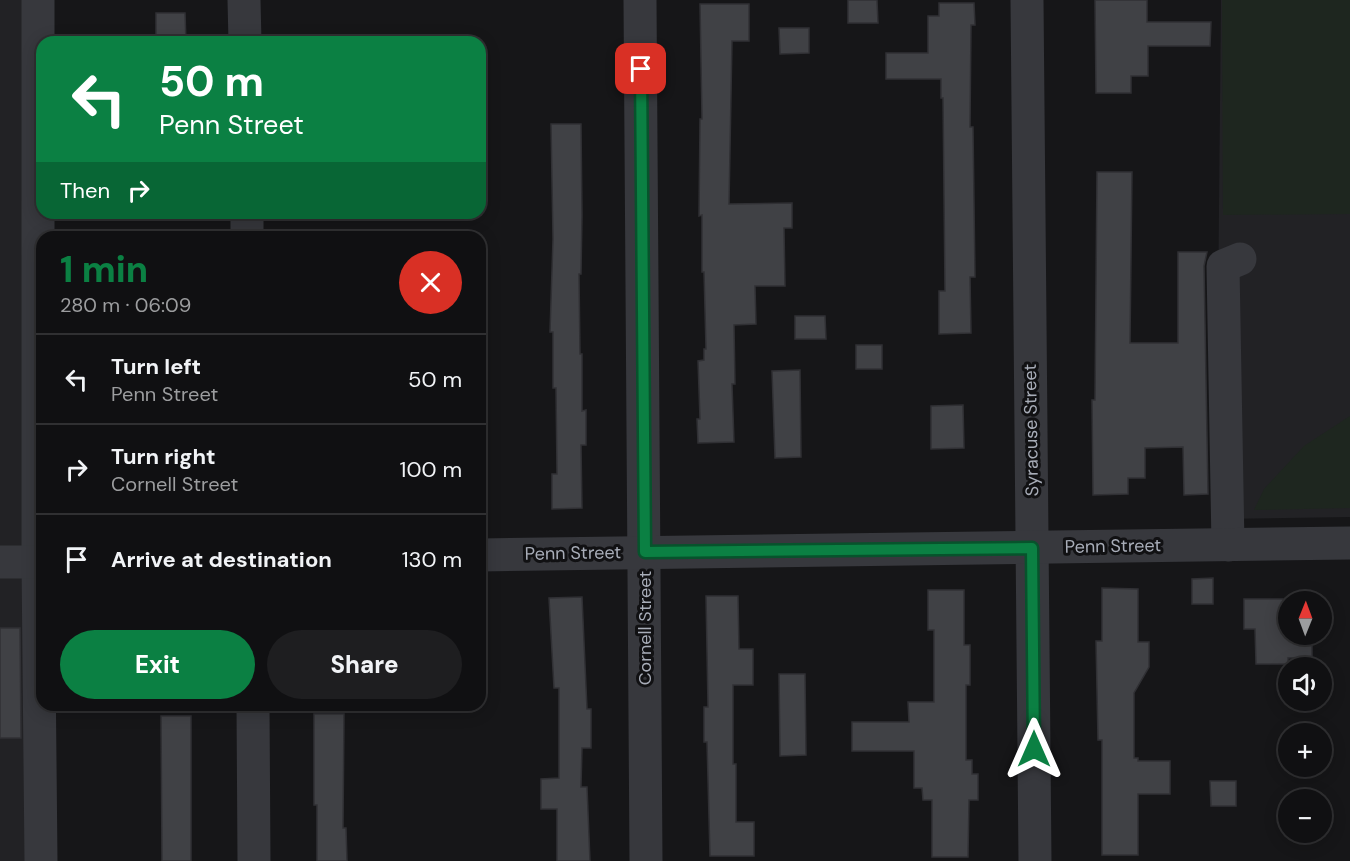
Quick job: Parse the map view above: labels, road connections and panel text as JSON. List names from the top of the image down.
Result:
{
  "streets": {
    "street": ["Syracuse Street", "Penn Street", "Cornell Street"]
  },
  "crossings": [
    ["Syracuse Street", "Penn Street"],
    ["Penn Street", "Cornell Street"]
  ],
  "north": "top",
  "page": {
    "turn": ["50 m", "Penn Street"],
    "then": "Then",
    "heading": ["1 min", "280 m · 06:09"],
    "list": [
      {
        "name": "Turn left",
        "note": "Penn Street",
        "value": "50 m"
      },
      {
        "name": "Turn right",
        "note": "Cornell Street",
        "value": "100 m"
      },
      {
        "name": "Arrive at destination",
        "value": "130 m"
      }
    ],
    "map_buttons": ["+", "−"],
    "buttons": ["Exit", "Share"]
  }
}
